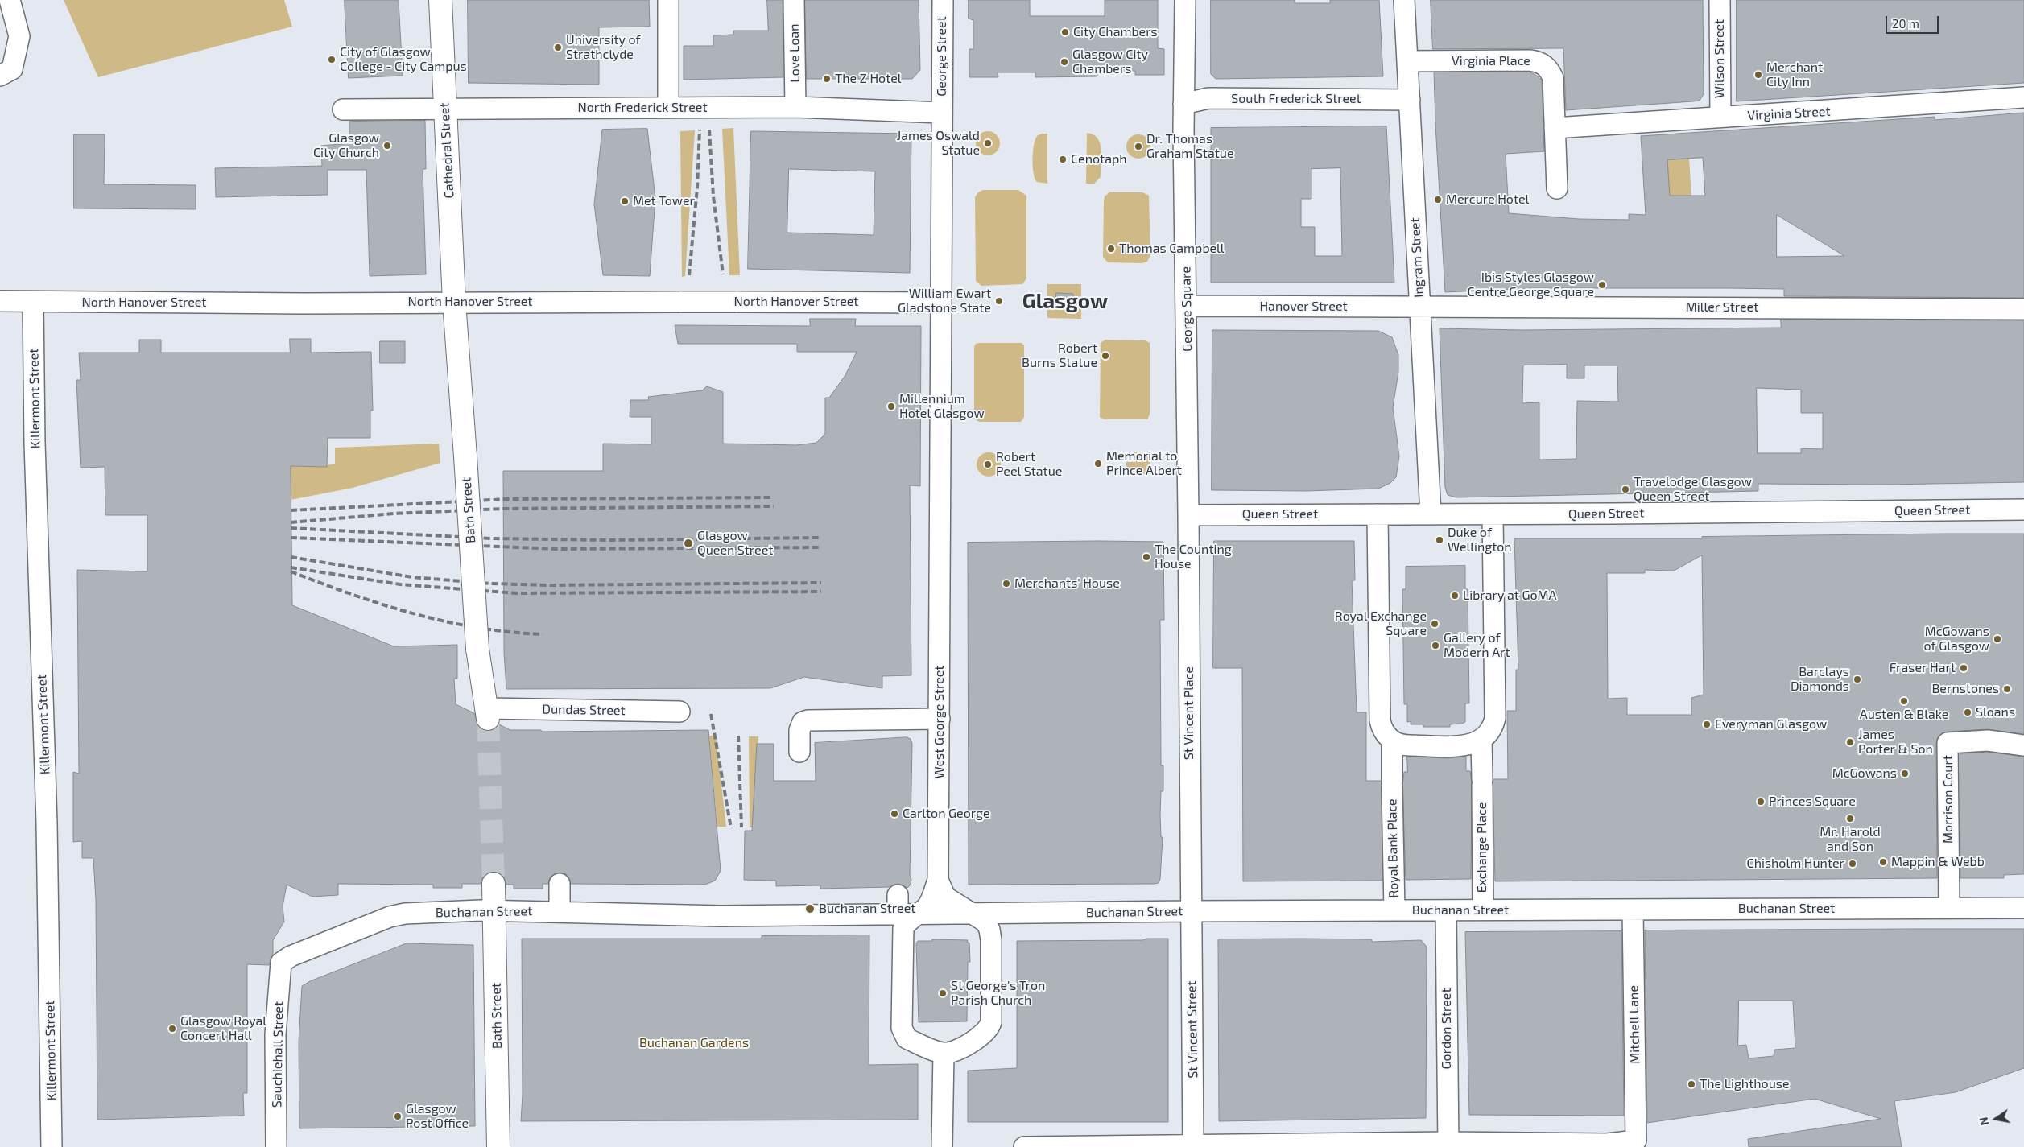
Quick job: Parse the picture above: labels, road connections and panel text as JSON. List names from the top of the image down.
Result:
{
  "streets": {
    "street": [
      "Love Loan",
      "George Street",
      "Wilson Street",
      "Virginia Place",
      "South Frederick Street",
      "North Frederick Street",
      "Virginia Street",
      "Cathedral Street",
      "Ingram Street",
      "North Hanover Street",
      "Hanover Street",
      "Miller Street",
      "George Square",
      "Killermont Street",
      "Bath Street",
      "Queen Street",
      "Dundas Street",
      "St Vincent Place",
      "West George Street",
      "Morrison Court",
      "Exchange Place",
      "Royal Bank Place",
      "Buchanan Street",
      "Mitchell Lane",
      "Gordon Street",
      "St Vincent Street",
      "Sauchiehall Street"
    ]
  },
  "crossings": [
    ["Love Loan", "North Frederick Street"],
    ["George Street", "North Frederick Street"],
    ["Wilson Street", "Virginia Street"],
    ["Virginia Place", "Virginia Street"],
    ["Virginia Place", "Ingram Street"],
    ["South Frederick Street", "Ingram Street"],
    ["South Frederick Street", "George Square"],
    ["North Frederick Street", "Cathedral Street"],
    ["Cathedral Street", "North Hanover Street"],
    ["Cathedral Street", "Bath Street"],
    ["Ingram Street", "Hanover Street"],
    ["Ingram Street", "Miller Street"],
    ["Ingram Street", "Queen Street"],
    ["North Hanover Street", "Killermont Street"],
    ["North Hanover Street", "Bath Street"],
    ["North Hanover Street", "West George Street"],
    ["Hanover Street", "Miller Street"],
    ["Hanover Street", "George Square"],
    ["George Square", "Queen Street"],
    ["George Square", "St Vincent Place"],
    ["Bath Street", "Dundas Street"],
    ["Bath Street", "Buchanan Street"],
    ["Queen Street", "St Vincent Place"],
    ["St Vincent Place", "Buchanan Street"],
    ["St Vincent Place", "St Vincent Street"],
    ["West George Street", "Buchanan Street"],
    ["Morrison Court", "Buchanan Street"],
    ["Exchange Place", "Buchanan Street"],
    ["Royal Bank Place", "Buchanan Street"],
    ["Buchanan Street", "Mitchell Lane"],
    ["Buchanan Street", "Gordon Street"],
    ["Buchanan Street", "St Vincent Street"],
    ["Buchanan Street", "Sauchiehall Street"],
    ["Mitchell Lane", "Gordon Street"]
  ],
  "districts": ["Glasgow"],
  "parks": ["Buchanan Gardens"],
  "places": [
    "City Chambers",
    "University of Strathclyde",
    "City of Glasgow College - City Campus",
    "Glasgow City Chambers",
    "Merchant City Inn",
    "The Z Hotel",
    "James Oswald Statue",
    "Glasgow City Church",
    "Dr. Thomas Graham Statue",
    "Cenotaph",
    "Mercure Hotel",
    "Met Tower",
    "Thomas Campbell",
    "Ibis Styles Glasgow Centre George Square",
    "William Ewart Gladstone State",
    "Robert Burns Statue",
    "Millennium Hotel Glasgow",
    "Memorial to Prince Albert",
    "Robert Peel Statue",
    "Travelodge Glasgow Queen Street",
    "Duke of Wellington",
    "Glasgow Queen Street",
    "The Counting House",
    "Merchants' House",
    "Library at GoMA",
    "Royal Exchange Square",
    "McGowans of Glasgow",
    "Gallery of Modern Art",
    "Fraser Hart",
    "Barclays Diamonds",
    "Bernstones",
    "Austen & Blake",
    "Sloans",
    "Everyman Glasgow",
    "James Porter & Son",
    "McGowans",
    "Princes Square",
    "Carlton George",
    "Mr. Harold and Son",
    "Mappin & Webb",
    "Chisholm Hunter",
    "Buchanan Street",
    "St George's Tron Parish Church",
    "Glasgow Royal Concert Hall",
    "The Lighthouse",
    "Glasgow Post Office"
  ],
  "scale_bar": "20 m",
  "north": "left"
}
